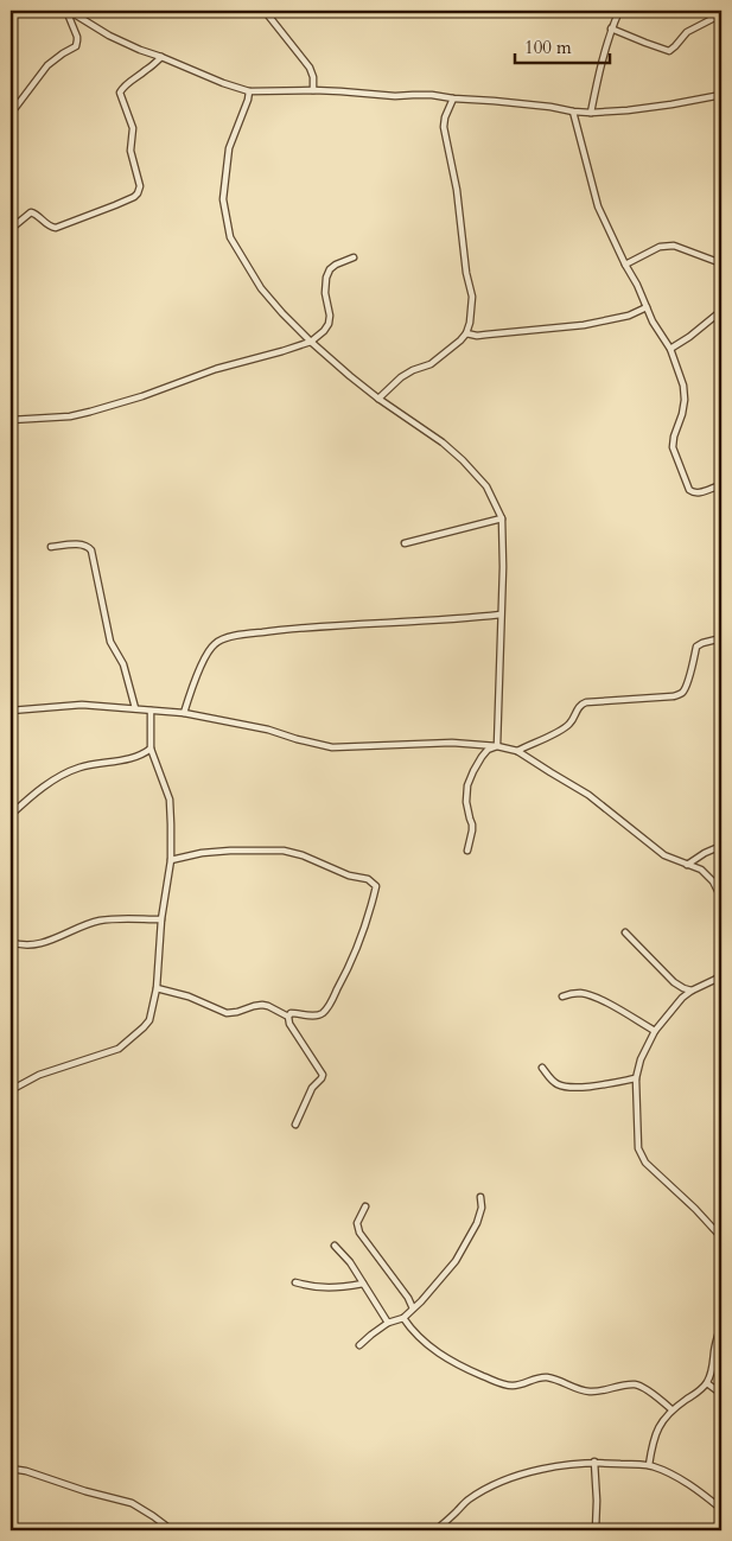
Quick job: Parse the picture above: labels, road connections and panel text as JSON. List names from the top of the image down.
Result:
{
  "scale_bar": "100 m"
}
